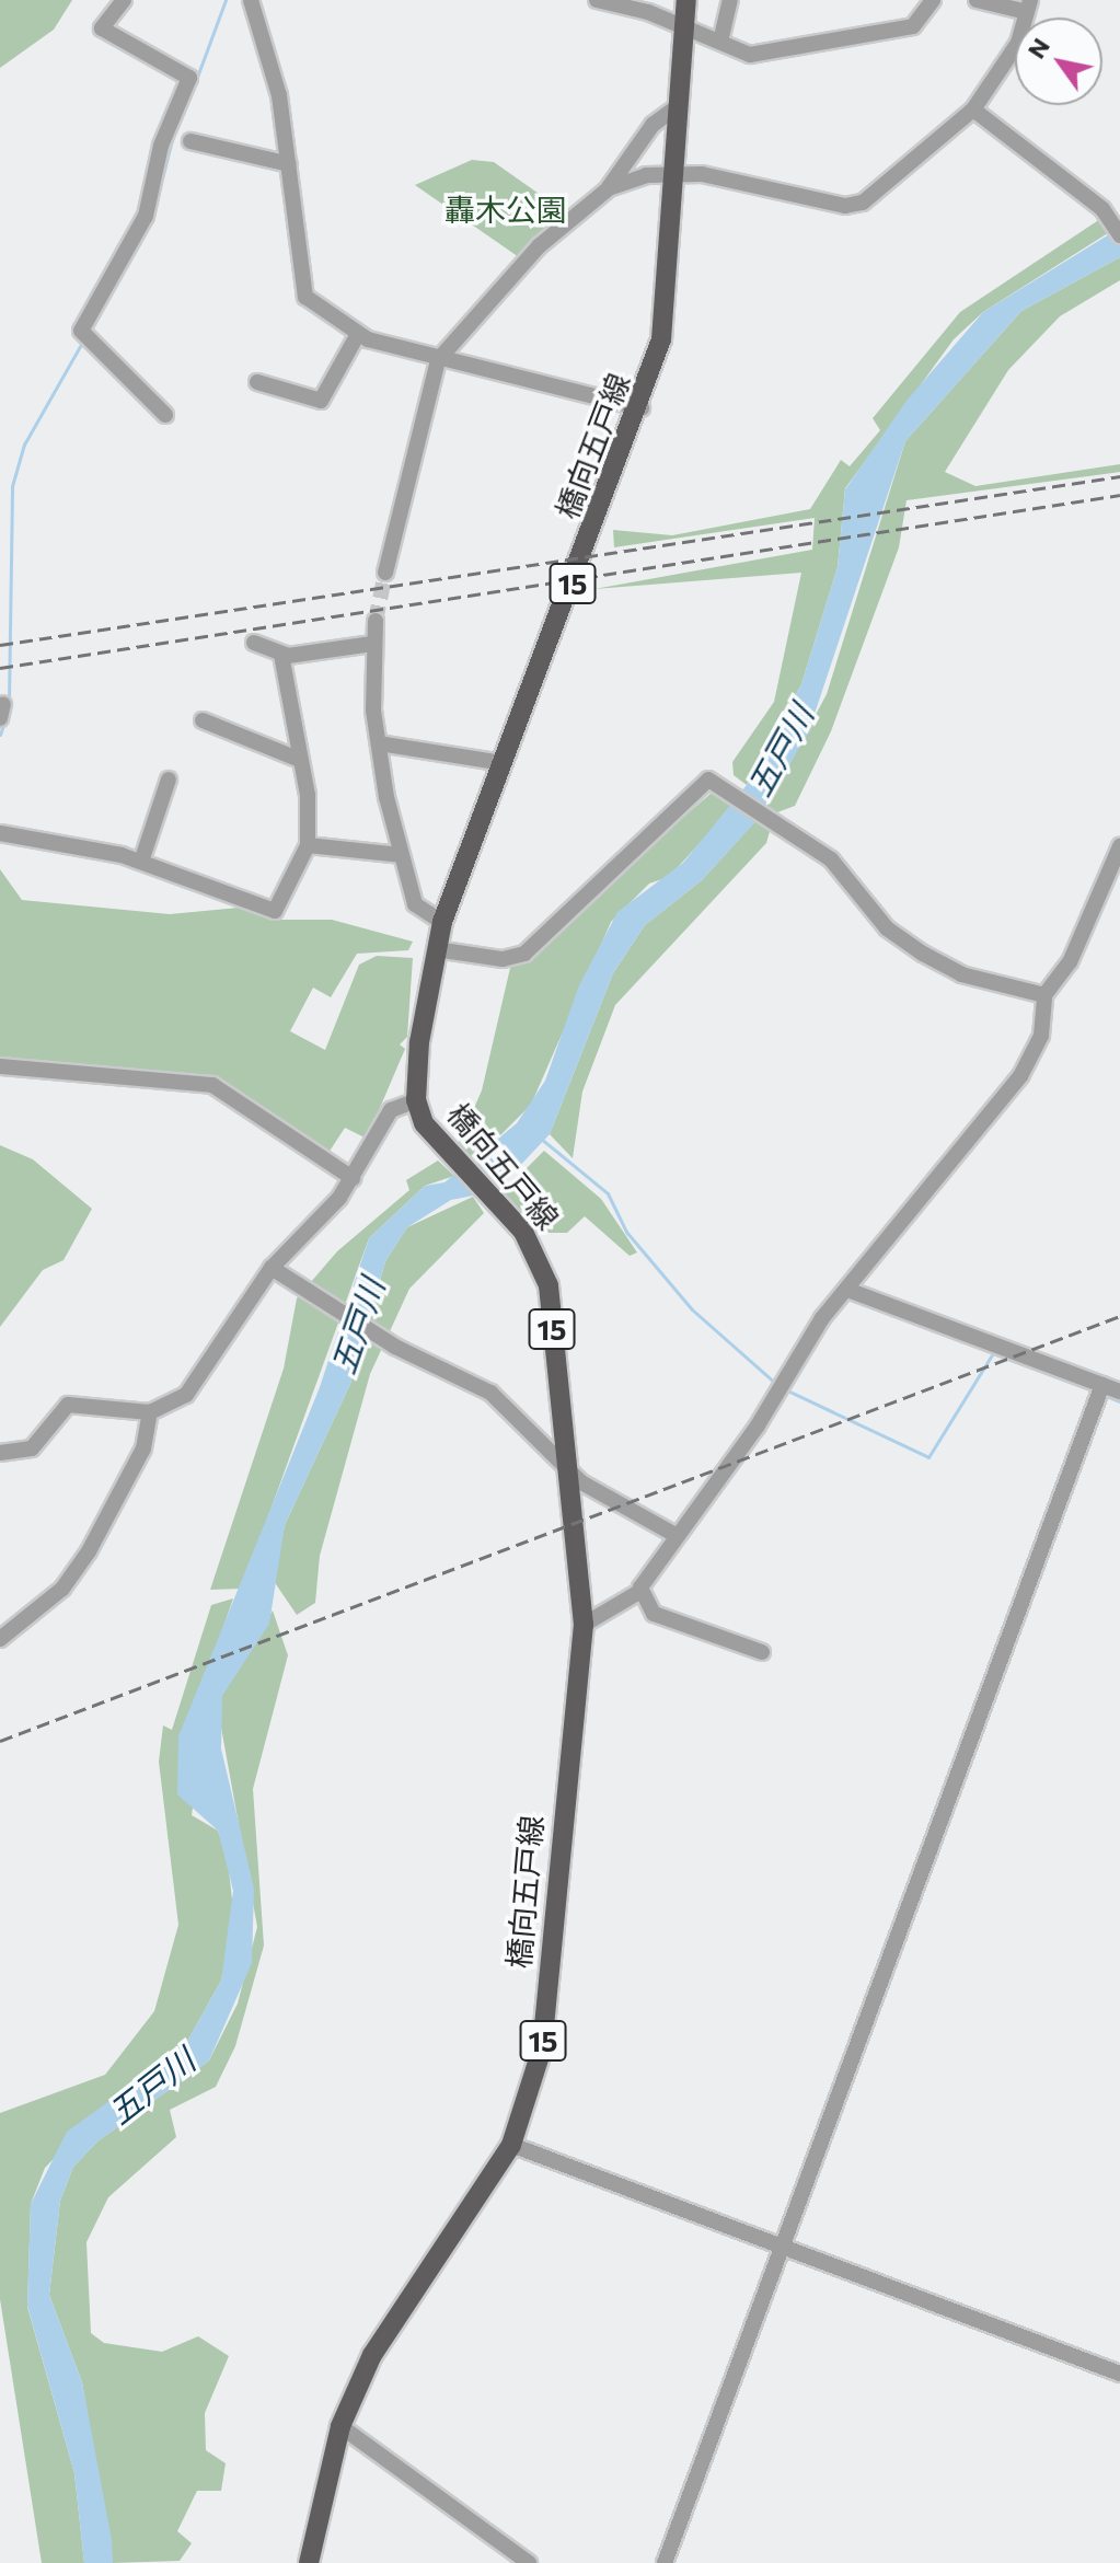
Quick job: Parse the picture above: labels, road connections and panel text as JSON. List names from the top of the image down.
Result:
{
  "streets": {
    "main road": ["橋向五戸線", "15"]
  },
  "water": ["五戸川"],
  "parks": ["轟木公園"],
  "north": "top left"
}
